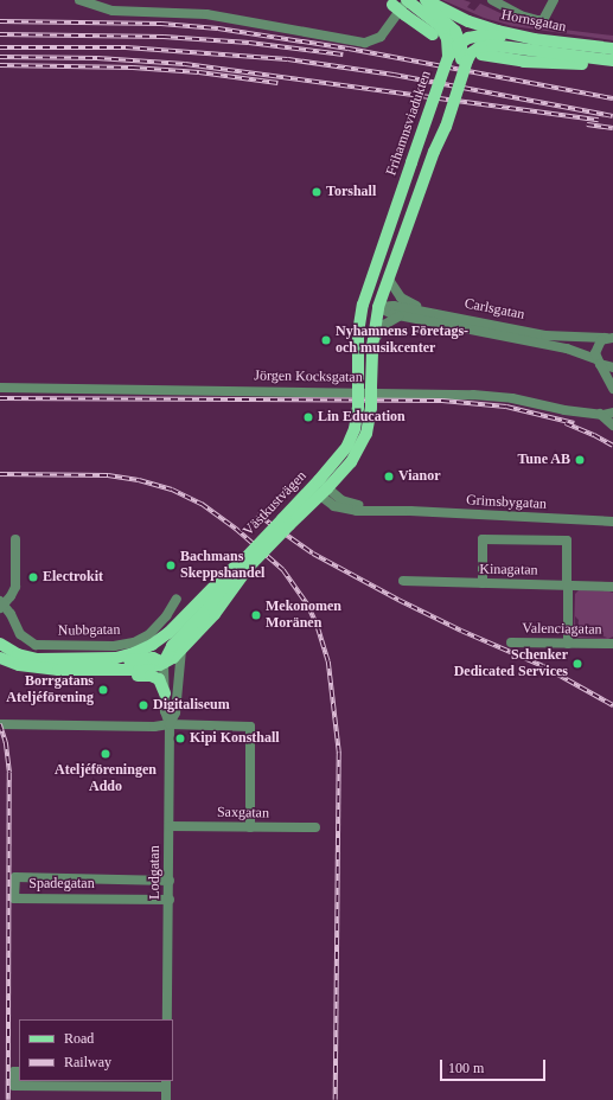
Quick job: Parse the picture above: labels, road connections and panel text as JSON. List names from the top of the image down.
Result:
{
  "streets": {
    "main road": ["Hornsgatan", "Frihamnsviadukten", "Västkustvägen"],
    "street": [
      "Carlsgatan",
      "Jörgen Kocksgatan",
      "Grimsbygatan",
      "Kinagatan",
      "Valenciagatan",
      "Nubbgatan",
      "Saxgatan",
      "Lodgatan",
      "Spadegatan"
    ]
  },
  "crossings": [
    ["Frihamnsviadukten", "Carlsgatan"],
    ["Frihamnsviadukten", "Västkustvägen"],
    ["Grimsbygatan", "Västkustvägen"],
    ["Västkustvägen", "Lodgatan"],
    ["Saxgatan", "Lodgatan"],
    ["Lodgatan", "Spadegatan"]
  ],
  "places": [
    "Torshall",
    "Nyhamnens Företags- och musikcenter",
    "Lin Education",
    "Tune AB",
    "Vianor",
    "Bachmans Skeppshandel",
    "Electrokit",
    "Mekonomen Moränen",
    "Schenker Dedicated Services",
    "Borrgatans Ateljéförening",
    "Digitaliseum",
    "Kipi Konsthall",
    "Ateljéföreningen Addo"
  ],
  "legend": ["Road", "Railway"],
  "scale_bar": "100 m"
}
